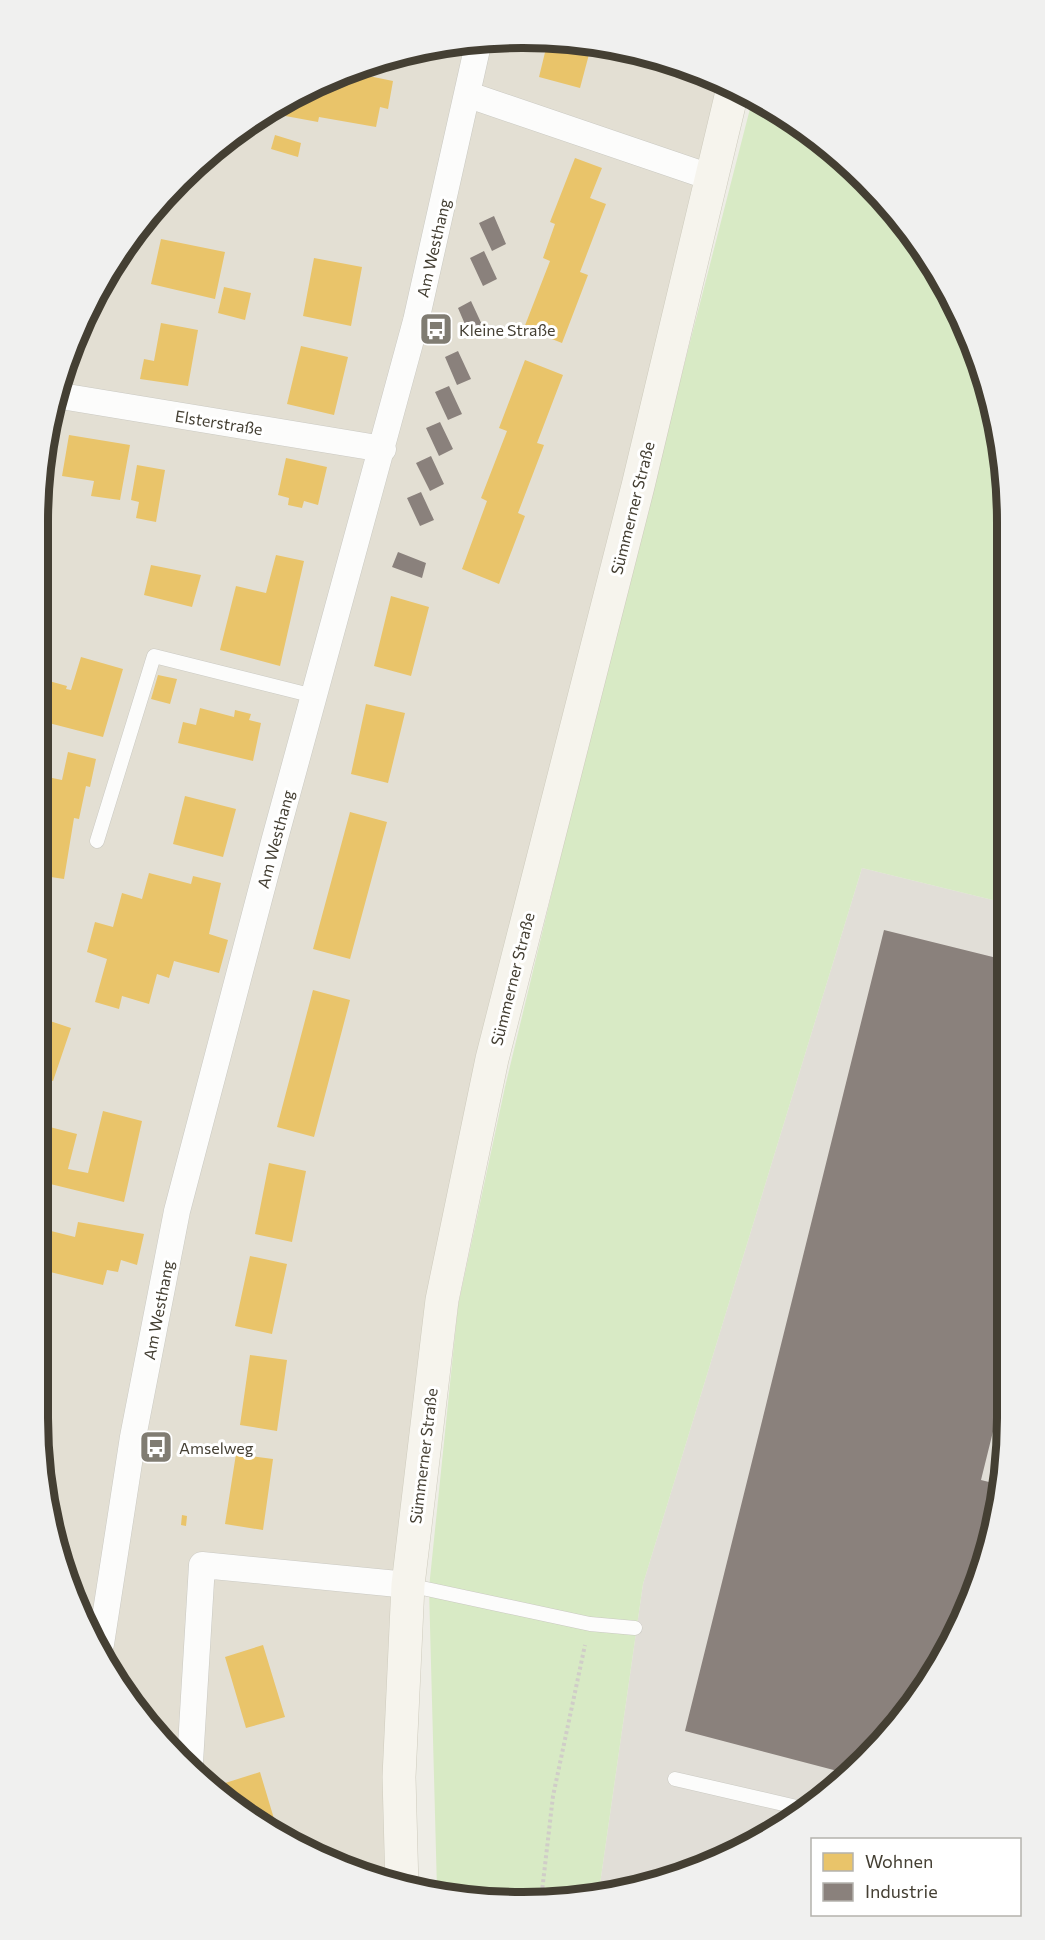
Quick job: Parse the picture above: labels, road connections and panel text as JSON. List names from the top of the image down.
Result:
{
  "streets": {
    "main road": ["Sümmerner Straße"],
    "street": ["Am Westhang", "Elsterstraße"]
  },
  "crossings": [
    ["Am Westhang", "Elsterstraße"]
  ],
  "places": {
    "bus stop": ["Kleine Straße", "Amselweg"]
  },
  "legend": ["Wohnen", "Industrie"]
}
